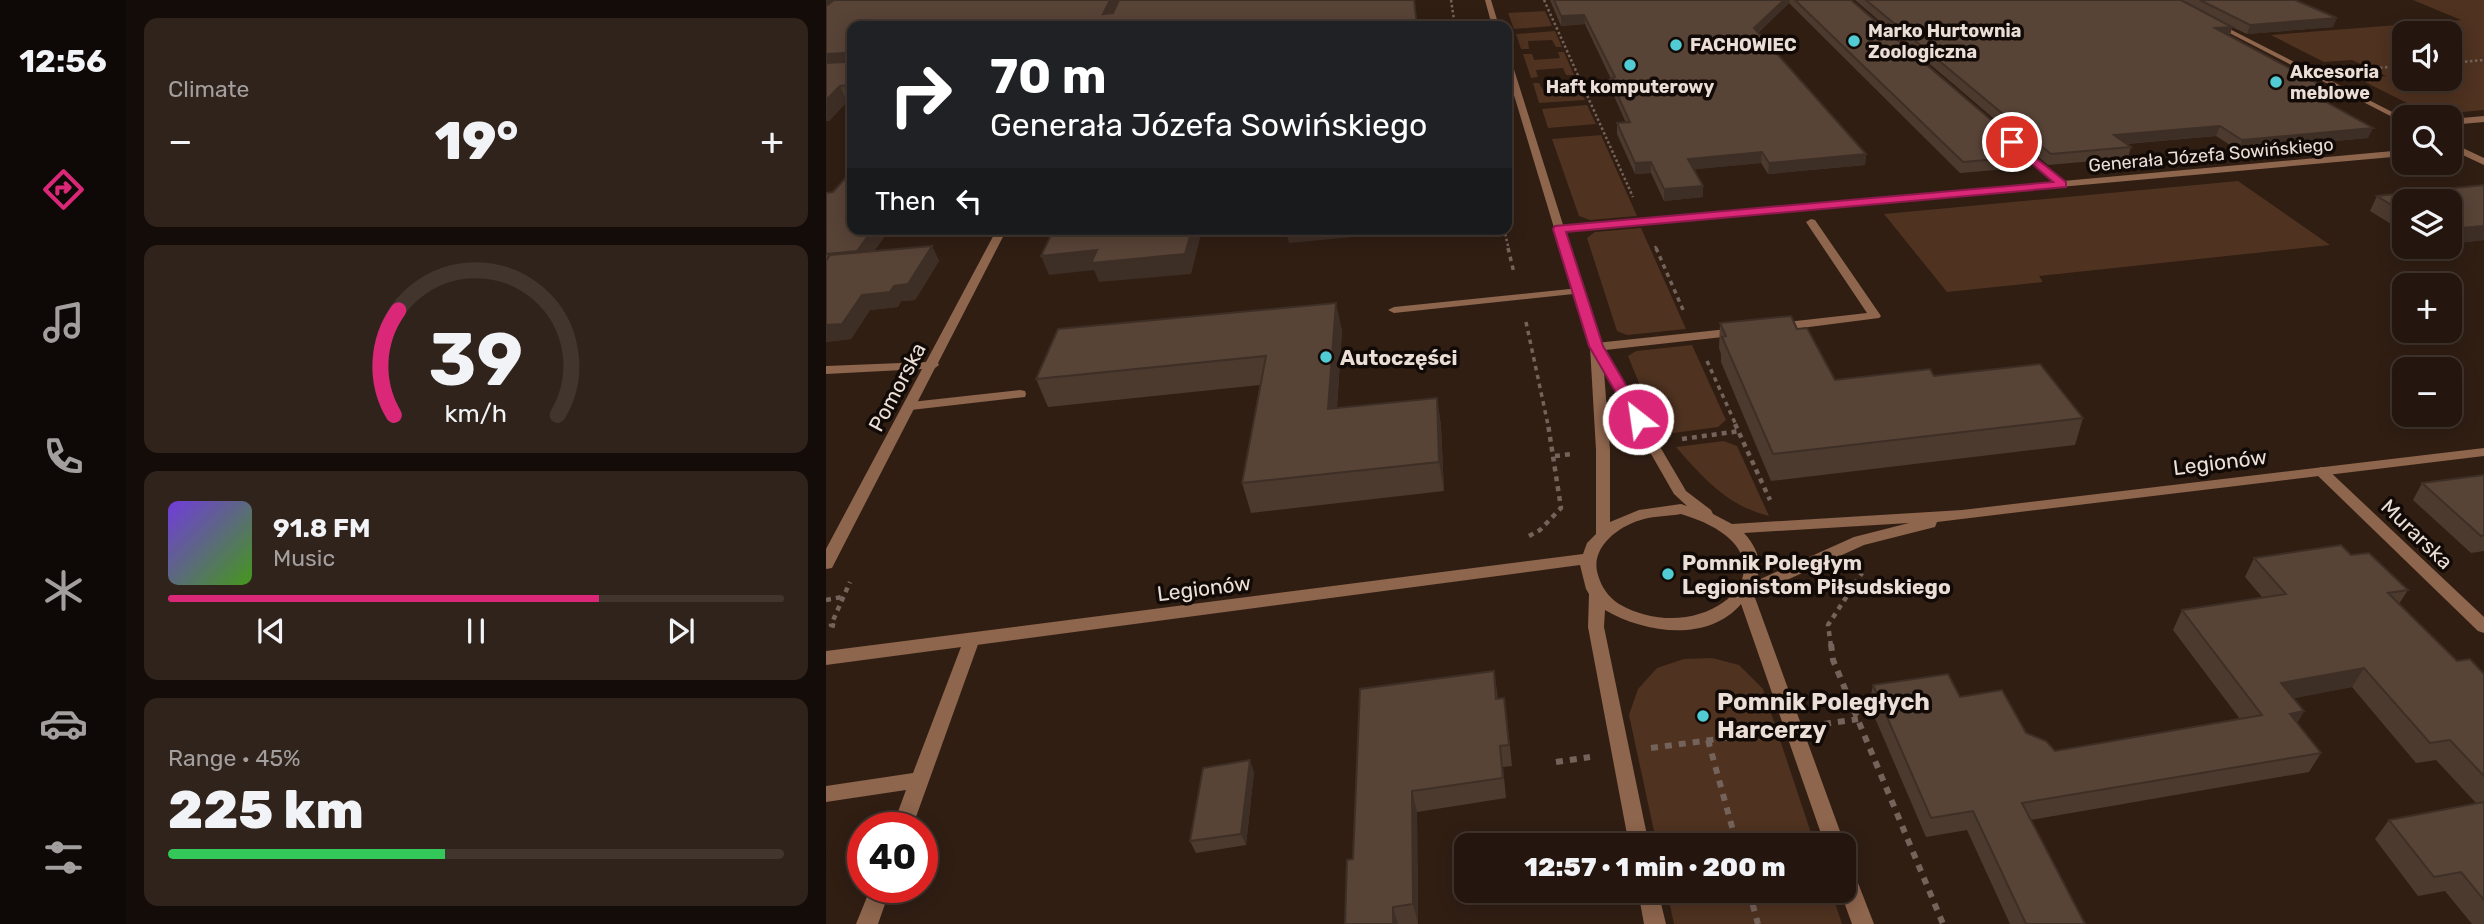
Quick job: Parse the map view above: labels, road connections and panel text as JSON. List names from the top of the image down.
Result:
{
  "streets": {
    "street": [
      "Generała Józefa Sowińskiego",
      "Pomorska",
      "Legionów",
      "Murarska"
    ]
  },
  "crossings": [
    ["Legionów", "Murarska"]
  ],
  "places": [
    "Marko Hurtownia Zoologiczna",
    "FACHOWIEC",
    "Haft komputerowy",
    "Akcesoria meblowe",
    "Autoczęści",
    "Pomnik Poległym Legionistom Piłsudskiego",
    "Pomnik Poległych Harcerzy"
  ],
  "page": {
    "tabs": "12:56",
    "tile": [
      "Climate",
      ["Range · 45%", "225 km"]
    ],
    "map_buttons": ["+", "−"],
    "turn": ["70 m", "Generała Józefa Sowińskiego"],
    "heat": ["−", "19°", "+"],
    "then": "Then",
    "song": ["91.8 FM", "Music"],
    "limit": "40",
    "trip": "12:57 · 1 min · 200 m",
    "gauge": ["39", "km/h"]
  }
}
